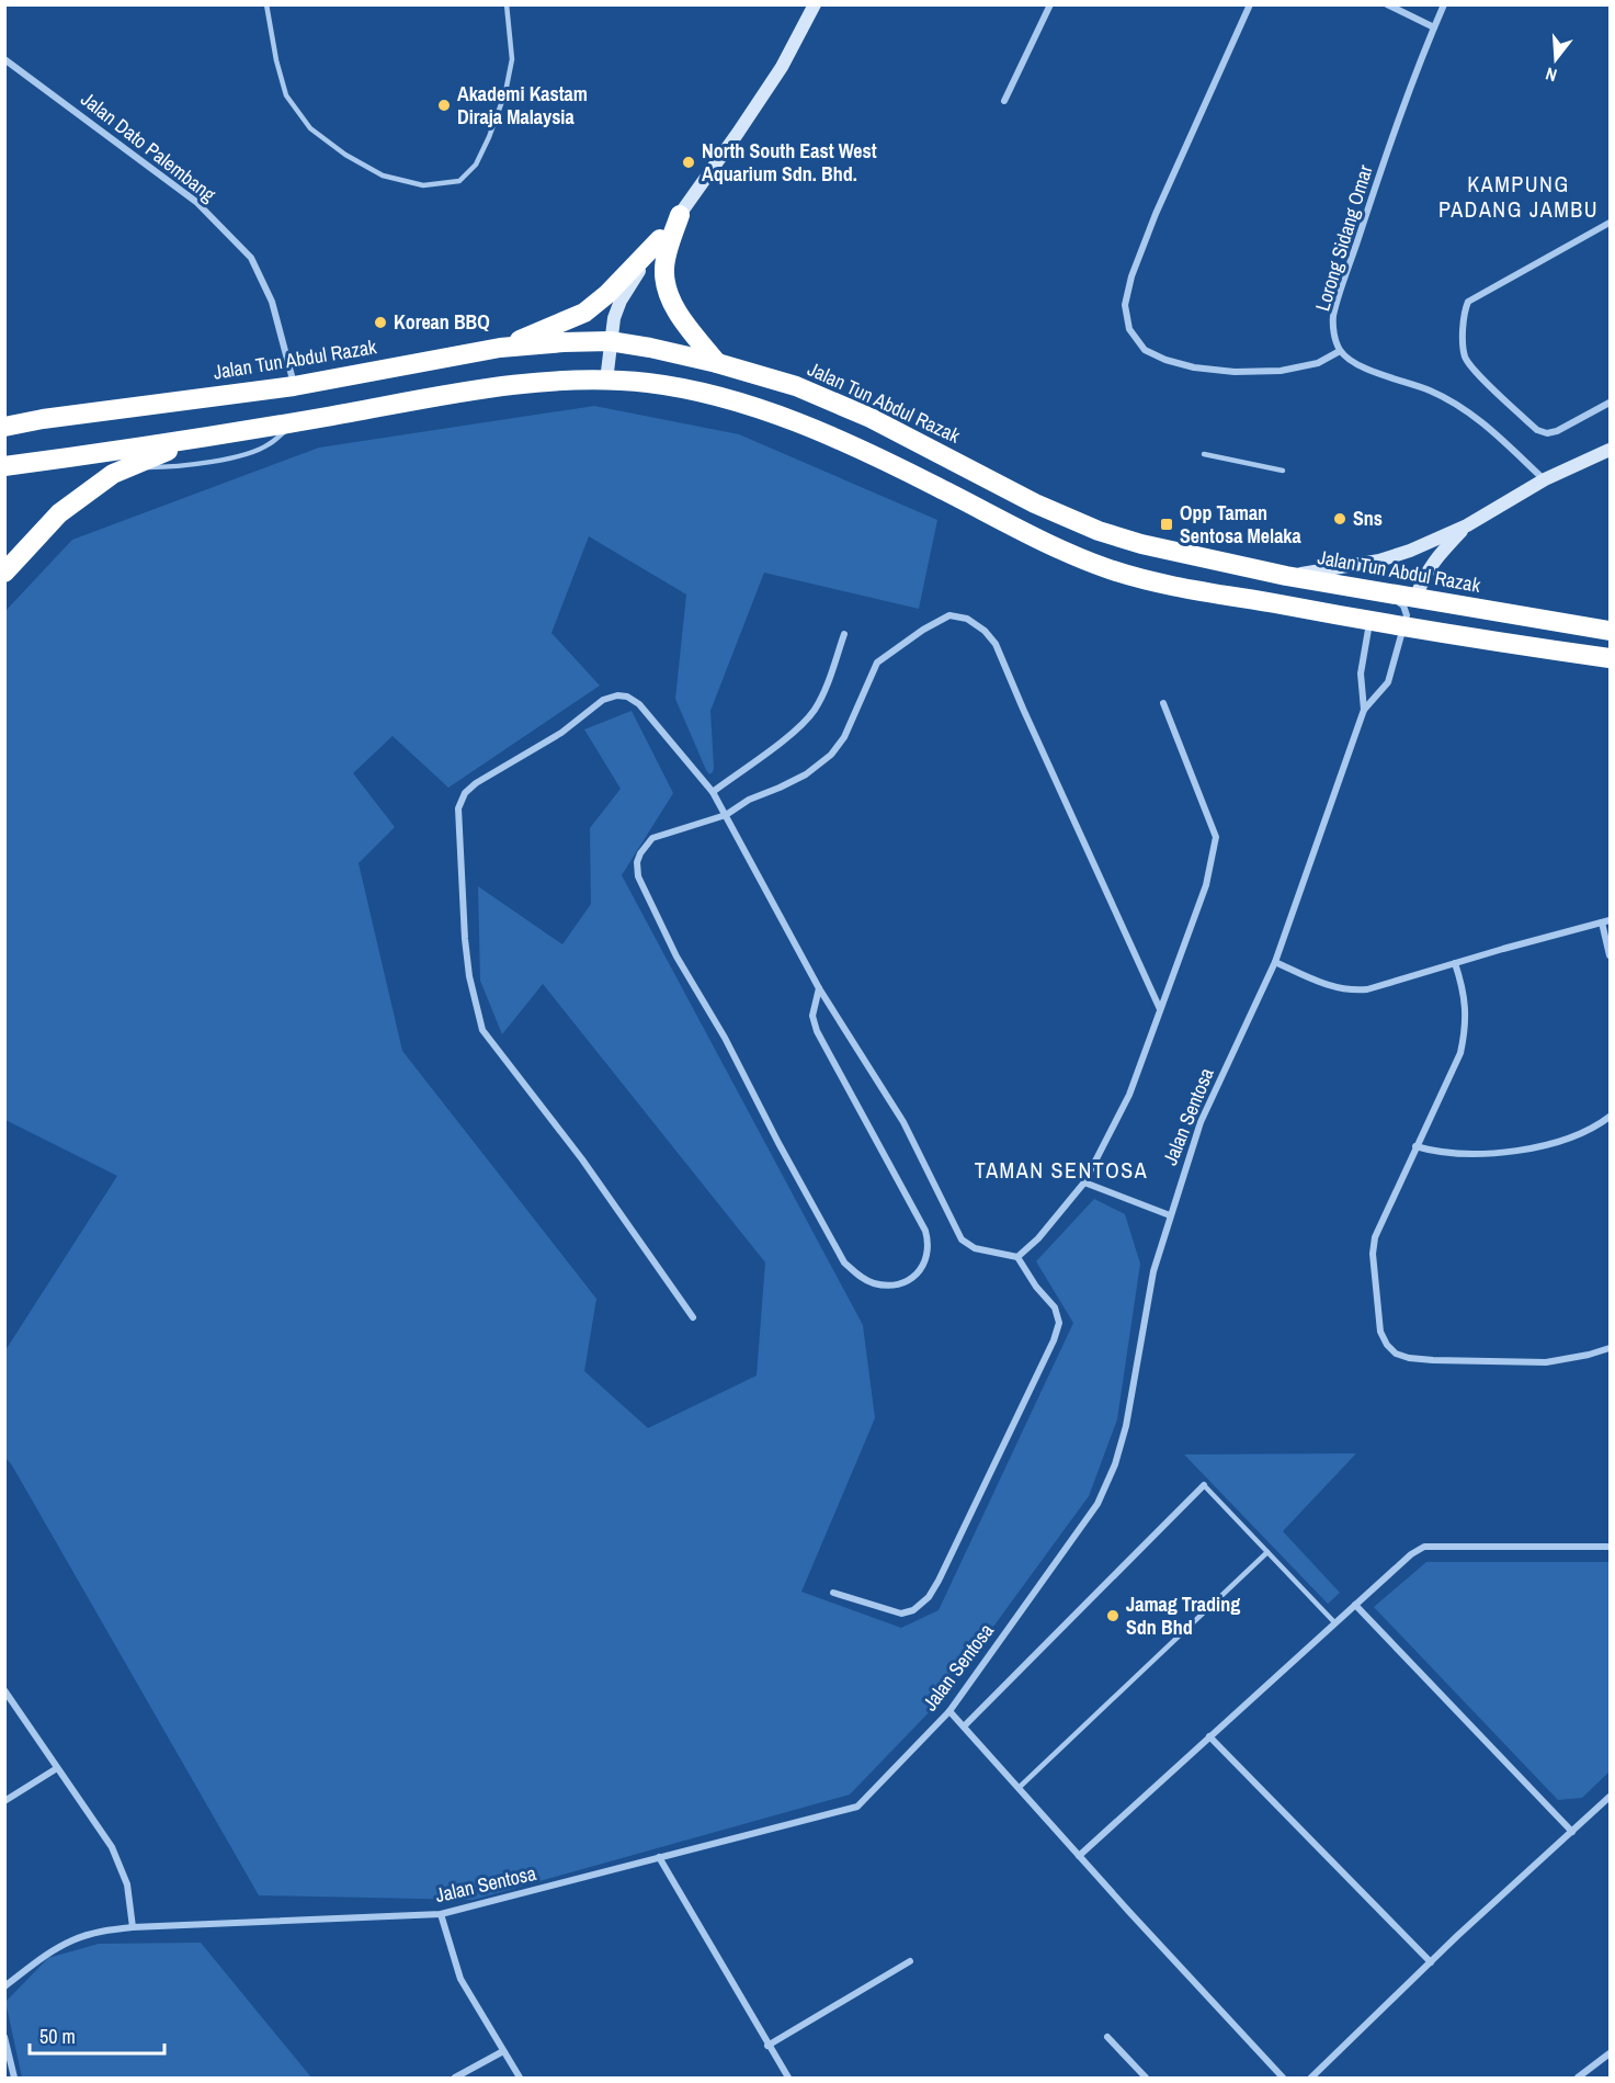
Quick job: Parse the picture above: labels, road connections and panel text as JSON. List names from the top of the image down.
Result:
{
  "streets": {
    "highway": ["Jalan Tun Abdul Razak"],
    "street": ["Jalan Dato Palembang", "Lorong Sidang Omar", "Jalan Sentosa"]
  },
  "crossings": [
    ["Jalan Dato Palembang", "Jalan Tun Abdul Razak"]
  ],
  "districts": ["KAMPUNG PADANG JAMBU", "TAMAN SENTOSA"],
  "places": {
    "other": [
      "Akademi Kastam Diraja Malaysia",
      "North South East West Aquarium Sdn. Bhd.",
      "Korean BBQ",
      "Sns",
      "Jamag Trading Sdn Bhd"
    ],
    "transit": ["Opp Taman Sentosa Melaka"]
  },
  "scale_bar": "50 m",
  "north": "bottom"
}
